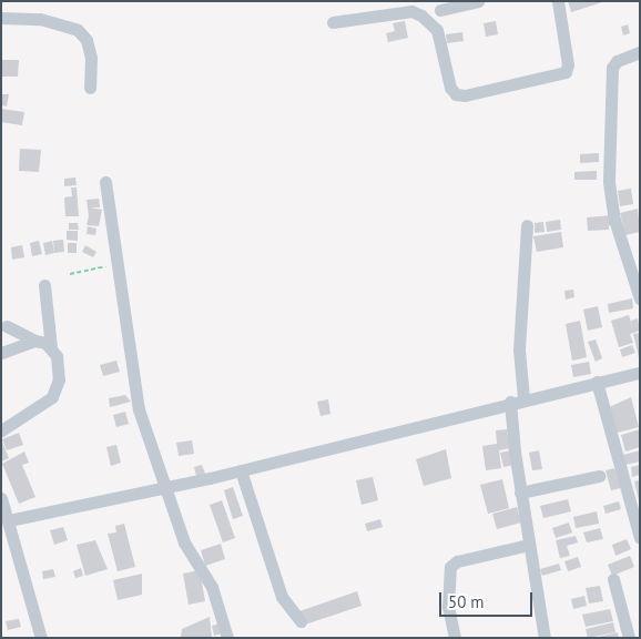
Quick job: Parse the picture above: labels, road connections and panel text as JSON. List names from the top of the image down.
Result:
{
  "scale_bar": "50 m"
}
